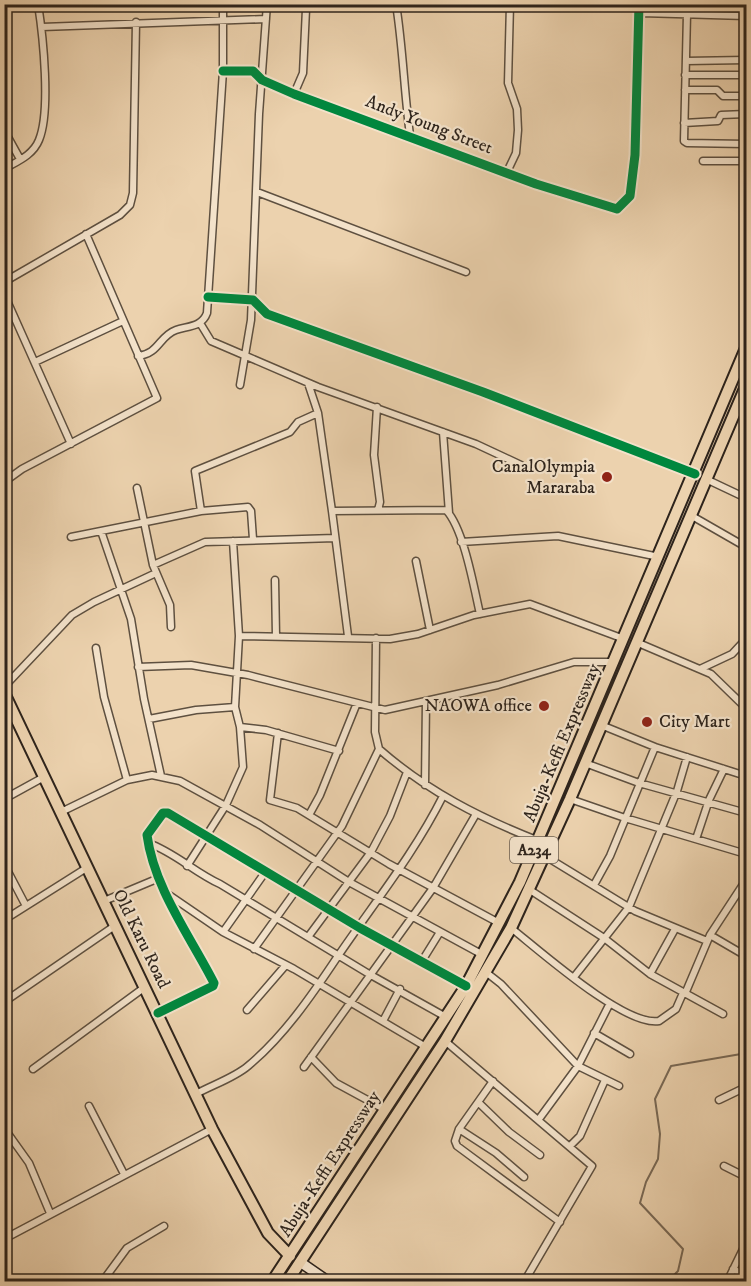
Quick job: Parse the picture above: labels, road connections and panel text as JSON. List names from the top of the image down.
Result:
{
  "streets": {
    "main road": ["Abuja-Keffi Expressway", "A234", "Old Karu Road"],
    "street": ["Andy Young Street"]
  },
  "crossings": [
    ["Abuja-Keffi Expressway", "Old Karu Road"]
  ],
  "places": ["CanalOlympia Mararaba", "NAOWA office", "City Mart"]
}
